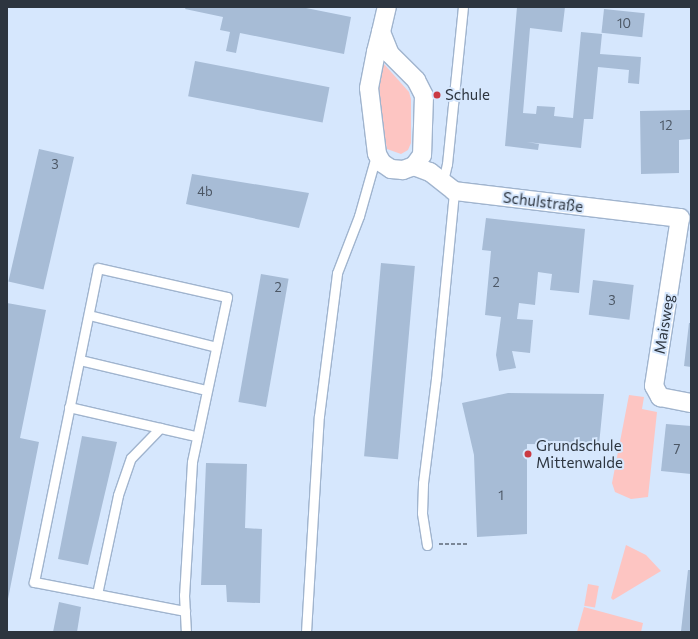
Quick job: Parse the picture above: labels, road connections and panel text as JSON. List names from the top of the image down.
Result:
{
  "streets": {
    "street": ["Schulstraße", "Maisweg"]
  },
  "crossings": [
    ["Schulstraße", "Maisweg"]
  ],
  "places": ["Schule", "Grundschule Mittenwalde"],
  "house_numbers": [
    "10",
    "12",
    "3",
    "4b",
    "2",
    "2",
    "3",
    "7",
    "1"
  ]
}
